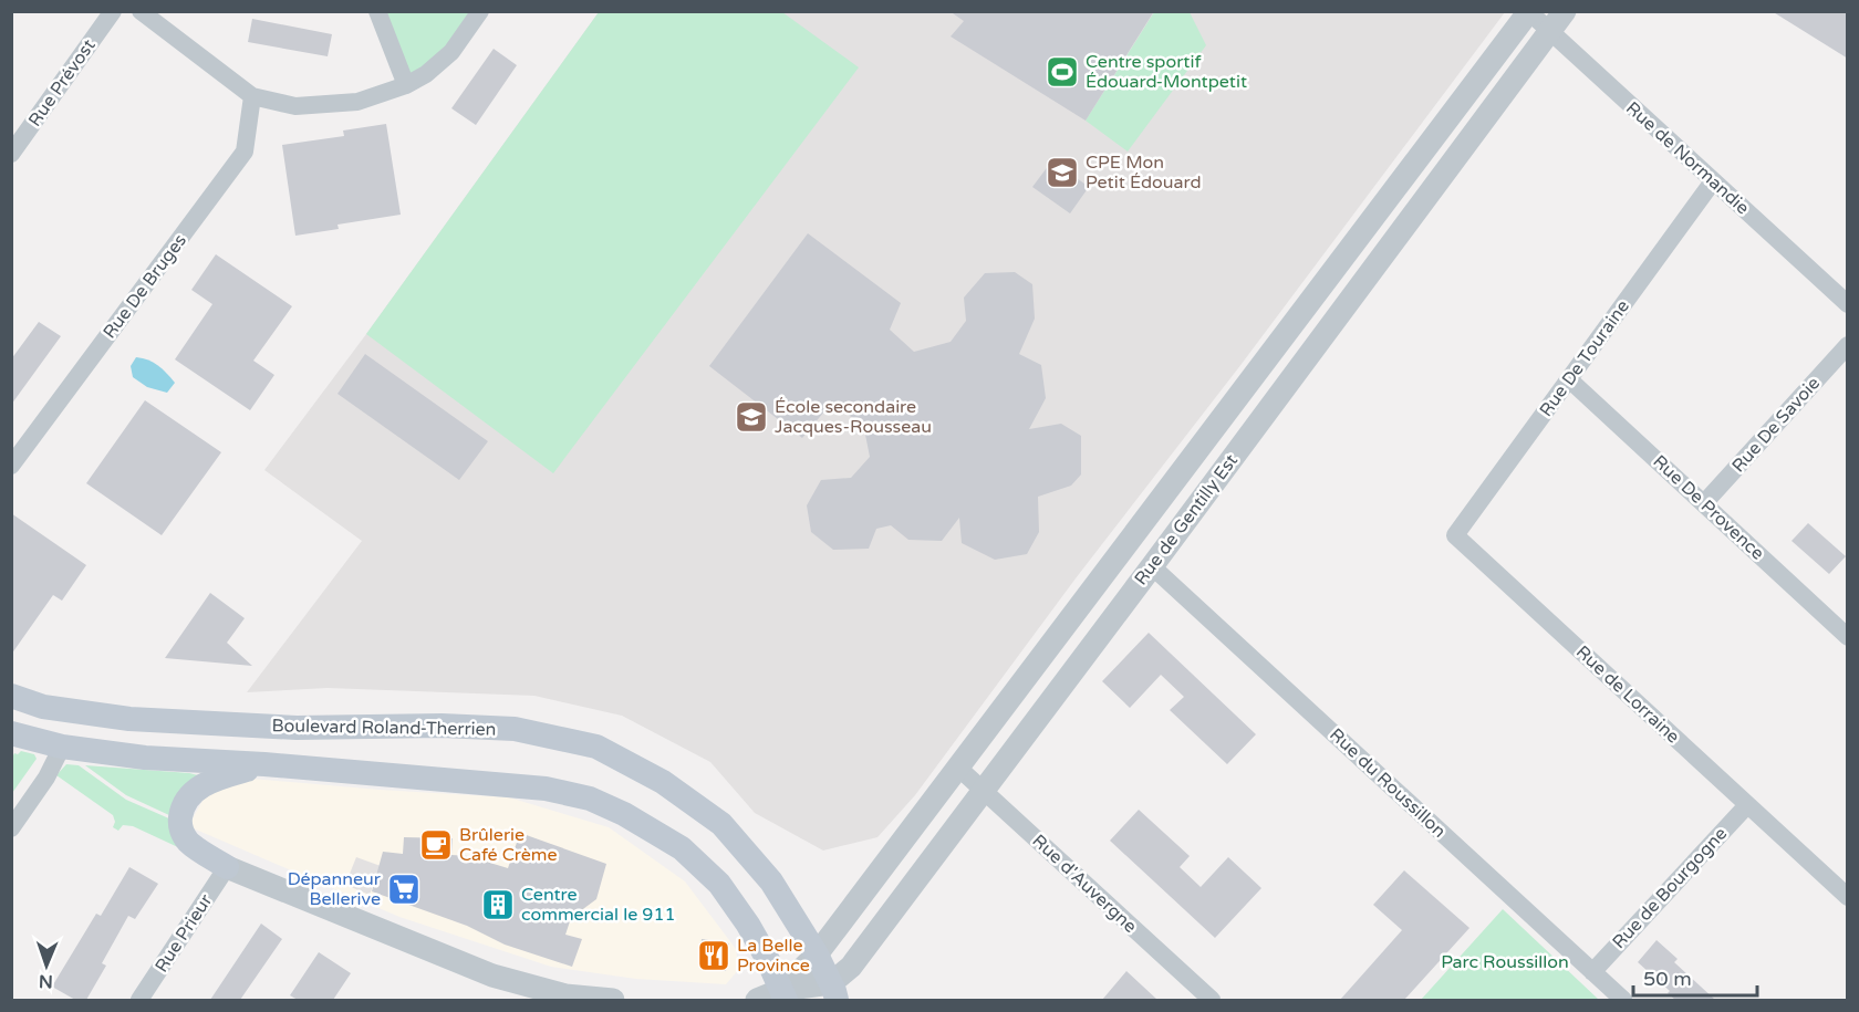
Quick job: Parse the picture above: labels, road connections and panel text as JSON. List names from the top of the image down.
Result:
{
  "streets": {
    "main road": ["Boulevard Roland-Therrien"],
    "street": [
      "Rue Prévost",
      "Rue de Normandie",
      "Rue De Bruges",
      "Rue De Touraine",
      "Rue De Savoie",
      "Rue De Provence",
      "Rue de Gentilly Est",
      "Rue de Lorraine",
      "Rue du Roussillon",
      "Rue d'Auvergne",
      "Rue de Bourgogne",
      "Rue Prieur"
    ]
  },
  "crossings": [
    ["Rue de Normandie", "Rue De Touraine"],
    ["Rue de Normandie", "Rue de Gentilly Est"],
    ["Rue De Touraine", "Rue De Provence"],
    ["Rue De Touraine", "Rue de Lorraine"],
    ["Rue De Savoie", "Rue De Provence"],
    ["Rue de Gentilly Est", "Boulevard Roland-Therrien"],
    ["Rue de Gentilly Est", "Rue du Roussillon"],
    ["Rue de Gentilly Est", "Rue d'Auvergne"],
    ["Rue de Lorraine", "Rue de Bourgogne"],
    ["Rue du Roussillon", "Rue de Bourgogne"]
  ],
  "parks": ["Parc Roussillon"],
  "places": {
    "sports": ["Centre sportif Édouard-Montpetit"],
    "school or university": ["CPE Mon Petit Édouard", "École secondaire Jacques-Rousseau"],
    "cafe": ["Brûlerie Café Crème"],
    "supermarket": ["Dépanneur Bellerive"],
    "building": ["Centre commercial le 911"],
    "restaurant": ["La Belle Province"]
  },
  "scale_bar": "50 m",
  "north": "bottom"
}
